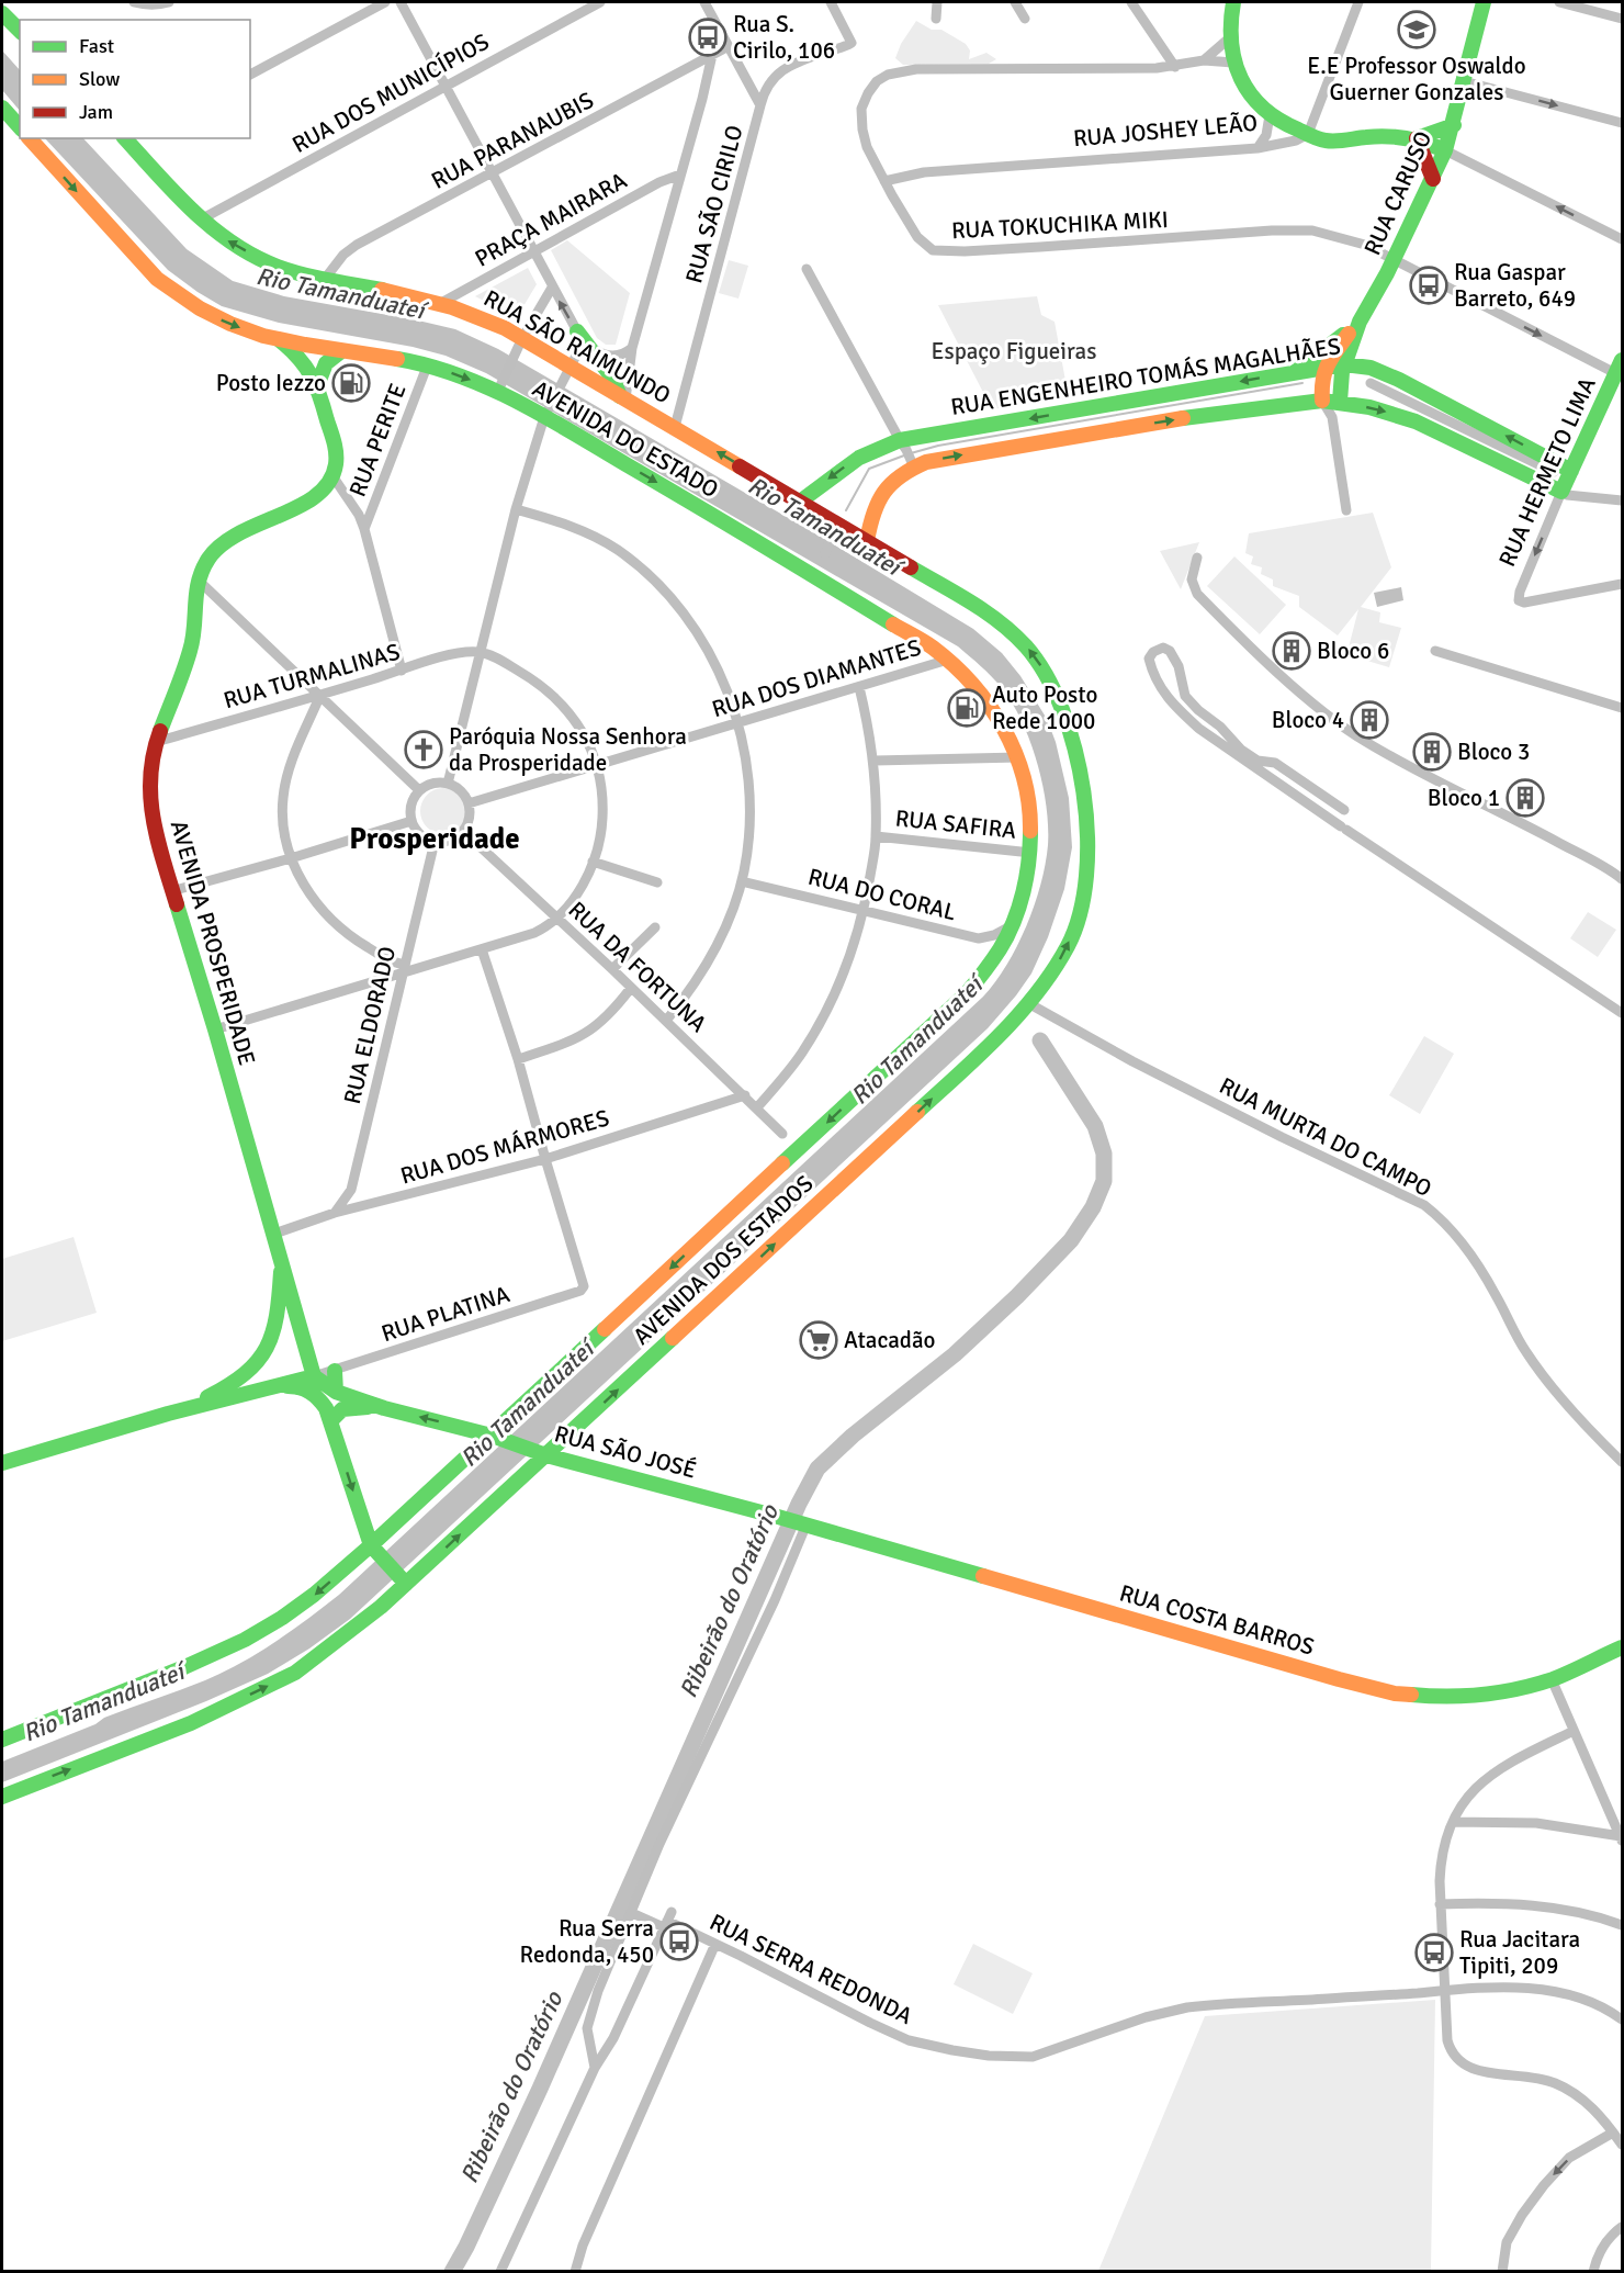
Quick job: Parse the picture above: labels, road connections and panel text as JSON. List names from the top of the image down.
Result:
{
  "streets": {
    "main road": [
      "RUA JOSHEY LEÃO",
      "RUA CARUSO",
      "RUA SÃO RAIMUNDO",
      "RUA ENGENHEIRO TOMÁS MAGALHÃES",
      "AVENIDA DO ESTADO",
      "RUA HERMETO LIMA",
      "AVENIDA PROSPERIDADE",
      "AVENIDA DOS ESTADOS",
      "RUA SÃO JOSÉ",
      "RUA COSTA BARROS"
    ],
    "street": [
      "RUA DOS MUNICÍPIOS",
      "RUA PARANAUBIS",
      "RUA SÃO CIRILO",
      "PRAÇA MAIRARA",
      "RUA TOKUCHIKA MIKI",
      "RUA PERITE",
      "RUA TURMALINAS",
      "RUA DOS DIAMANTES",
      "RUA SAFIRA",
      "RUA DO CORAL",
      "RUA DA FORTUNA",
      "RUA ELDORADO",
      "RUA MURTA DO CAMPO",
      "RUA DOS MÁRMORES",
      "RUA PLATINA",
      "RUA SERRA REDONDA"
    ]
  },
  "crossings": [
    ["RUA DOS MUNICÍPIOS", "RUA SÃO RAIMUNDO"],
    ["RUA JOSHEY LEÃO", "RUA CARUSO"],
    ["RUA JOSHEY LEÃO", "RUA TOKUCHIKA MIKI"],
    ["RUA PARANAUBIS", "RUA SÃO CIRILO"],
    ["RUA PARANAUBIS", "RUA SÃO RAIMUNDO"],
    ["RUA CARUSO", "RUA TOKUCHIKA MIKI"],
    ["RUA CARUSO", "RUA ENGENHEIRO TOMÁS MAGALHÃES"],
    ["RUA SÃO CIRILO", "RUA SÃO RAIMUNDO"],
    ["PRAÇA MAIRARA", "RUA SÃO RAIMUNDO"],
    ["RUA TOKUCHIKA MIKI", "RUA HERMETO LIMA"],
    ["RUA SÃO RAIMUNDO", "RUA ENGENHEIRO TOMÁS MAGALHÃES"],
    ["RUA ENGENHEIRO TOMÁS MAGALHÃES", "RUA HERMETO LIMA"],
    ["AVENIDA DO ESTADO", "RUA PERITE"],
    ["AVENIDA DO ESTADO", "RUA DOS DIAMANTES"],
    ["AVENIDA DO ESTADO", "RUA SAFIRA"],
    ["AVENIDA DO ESTADO", "RUA DO CORAL"],
    ["AVENIDA DO ESTADO", "AVENIDA DOS ESTADOS"],
    ["RUA TURMALINAS", "AVENIDA PROSPERIDADE"],
    ["RUA DOS DIAMANTES", "RUA DA FORTUNA"],
    ["RUA DOS DIAMANTES", "RUA ELDORADO"],
    ["AVENIDA PROSPERIDADE", "RUA DOS MÁRMORES"],
    ["AVENIDA PROSPERIDADE", "RUA PLATINA"],
    ["AVENIDA PROSPERIDADE", "RUA SÃO JOSÉ"],
    ["RUA DA FORTUNA", "RUA ELDORADO"],
    ["RUA DA FORTUNA", "RUA DOS MÁRMORES"],
    ["RUA ELDORADO", "RUA DOS MÁRMORES"],
    ["RUA MURTA DO CAMPO", "AVENIDA DOS ESTADOS"],
    ["RUA DOS MÁRMORES", "RUA PLATINA"],
    ["AVENIDA DOS ESTADOS", "RUA SÃO JOSÉ"],
    ["RUA PLATINA", "RUA SÃO JOSÉ"],
    ["RUA SÃO JOSÉ", "RUA COSTA BARROS"]
  ],
  "one_way": ["AVENIDA DO ESTADO"],
  "districts": ["Prosperidade"],
  "water": ["Rio Tamanduateí", "Ribeirão do Oratório"],
  "parks": ["Espaço Figueiras"],
  "places": {
    "school or university": ["E.E Professor Oswaldo Guerner Gonzales"],
    "bus stop": [
      "Rua S. Cirilo, 106",
      "Rua Gaspar Barreto, 649",
      "Rua Serra Redonda, 450",
      "Rua Jacitara Tipiti, 209"
    ],
    "fuel station": ["Posto Iezzo", "Auto Posto Rede 1000"],
    "building": [
      "Bloco 6",
      "Bloco 4",
      "Bloco 3",
      "Bloco 1"
    ],
    "church": ["Paróquia Nossa Senhora da Prosperidade"],
    "supermarket": ["Atacadão"]
  },
  "legend": ["Fast", "Slow", "Jam"]
}
